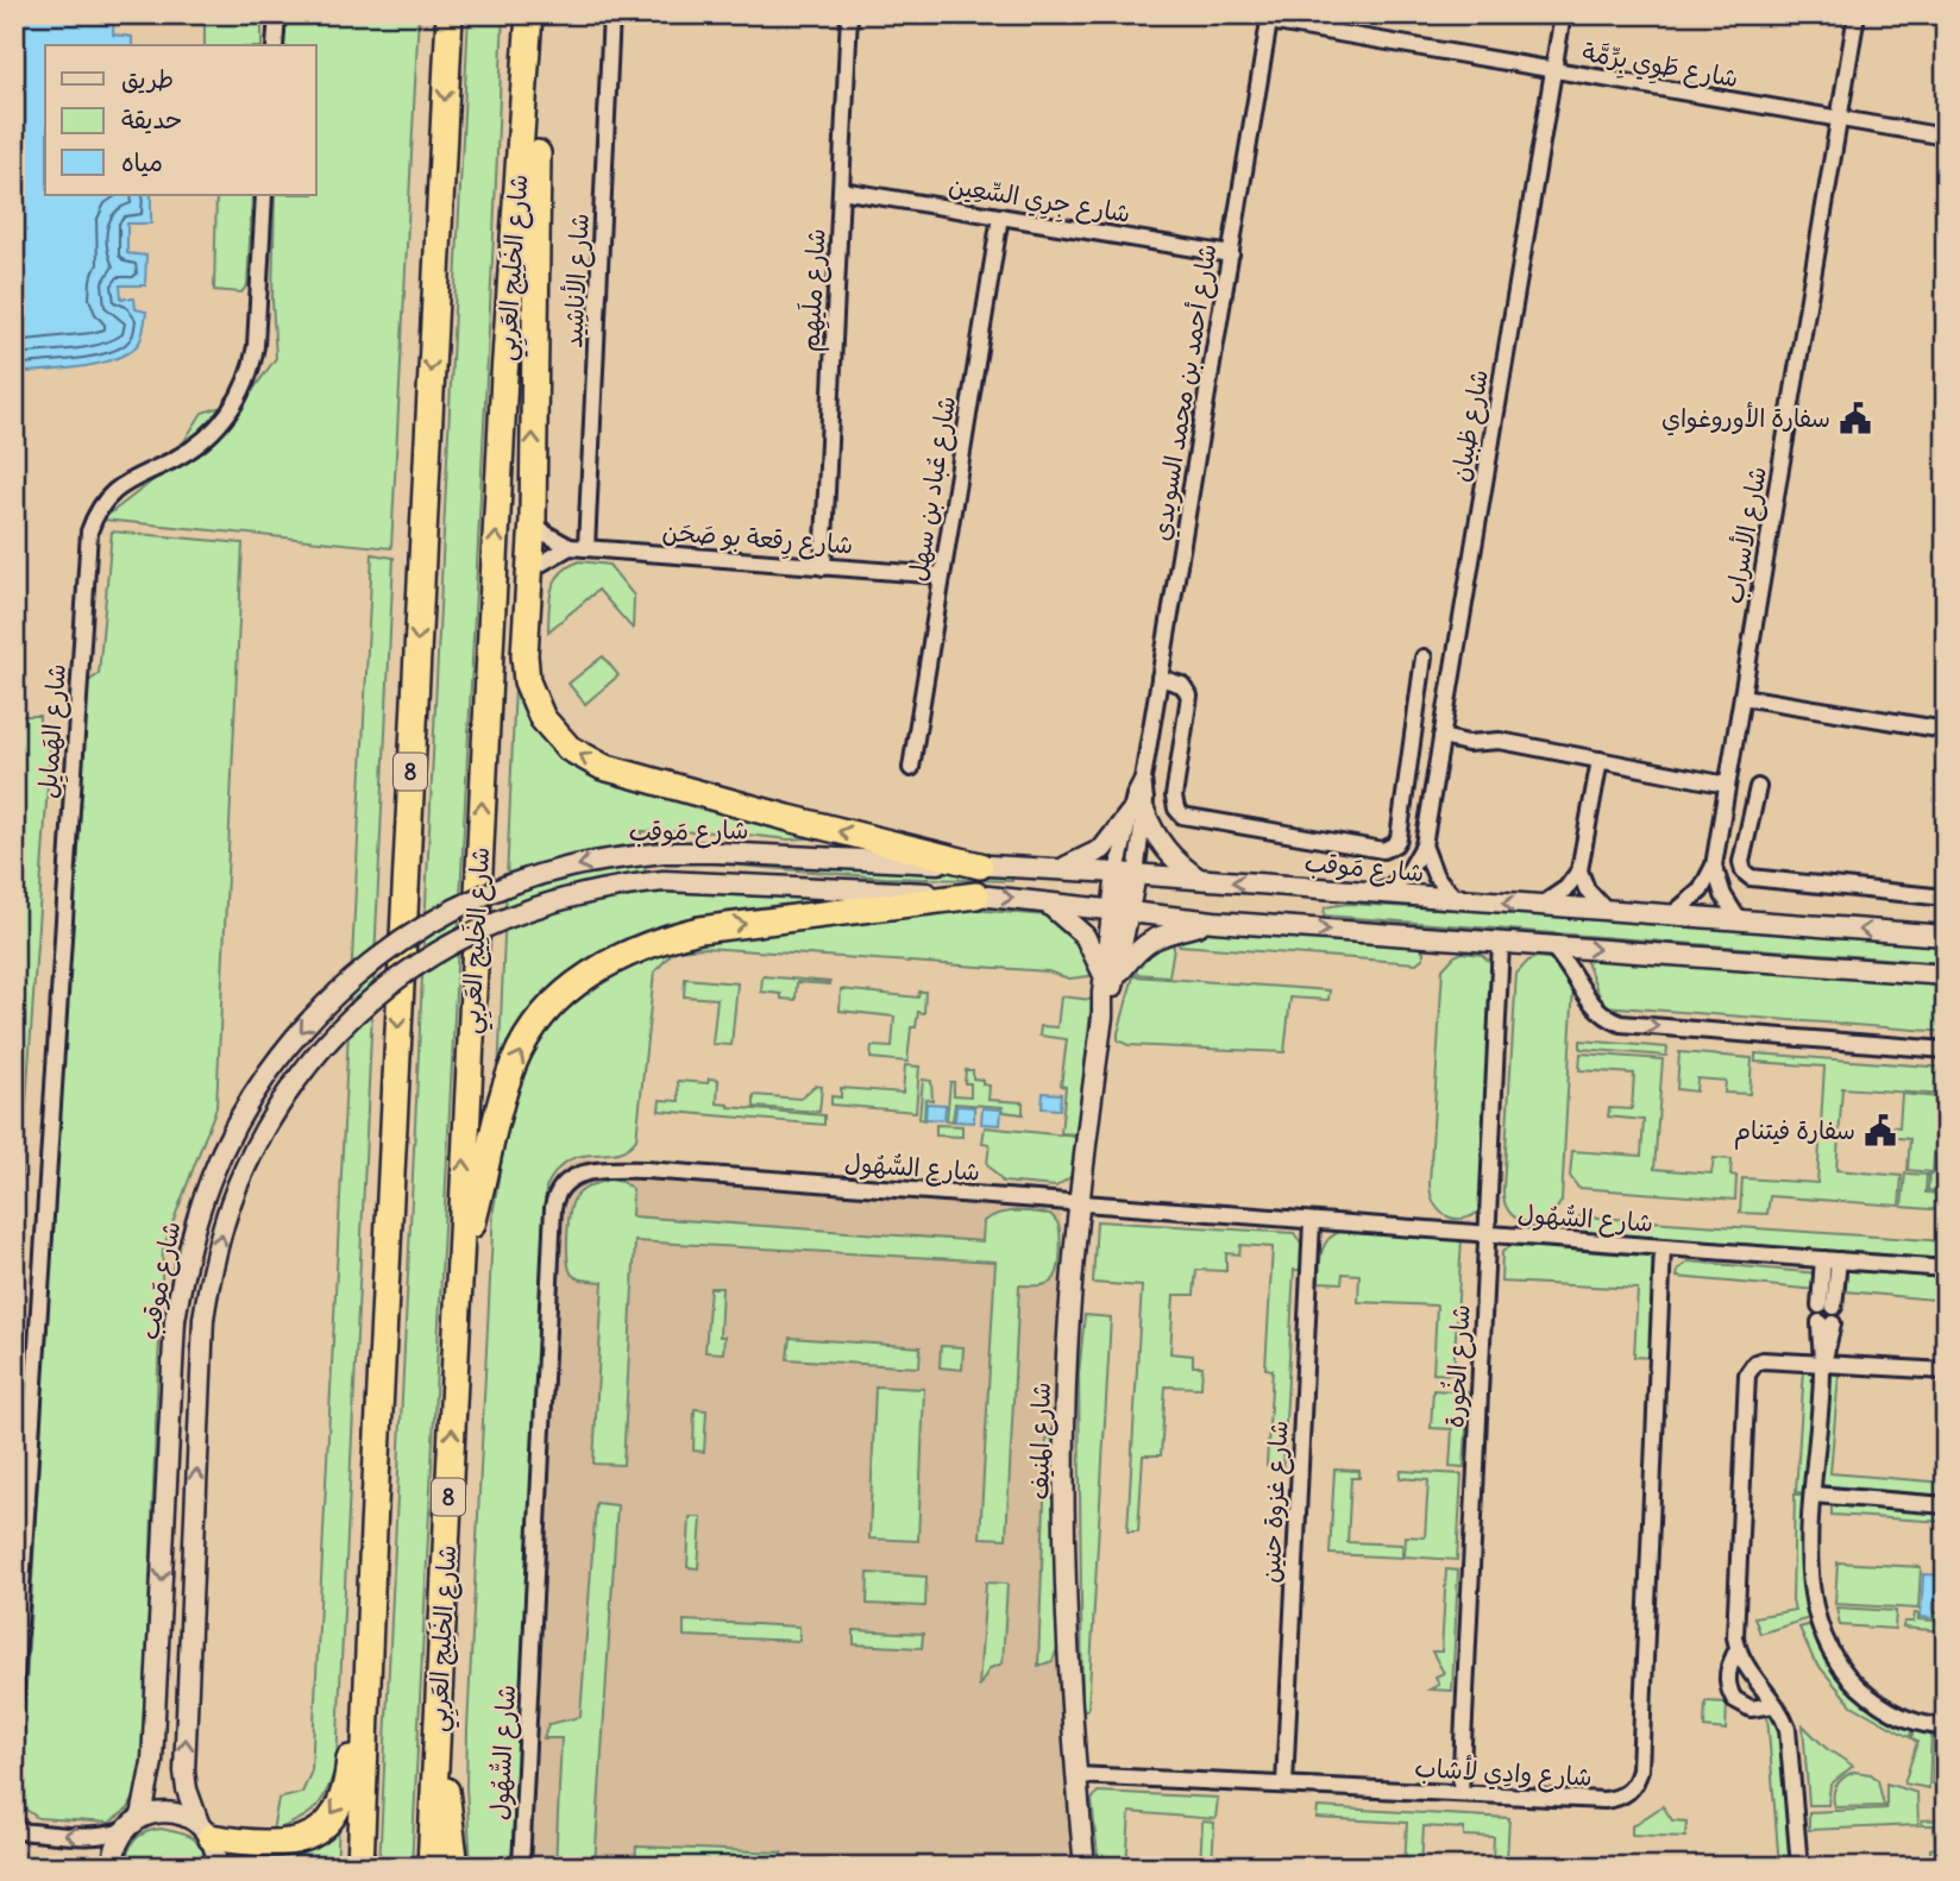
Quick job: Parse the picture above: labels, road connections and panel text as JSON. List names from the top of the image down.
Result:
{
  "streets": {
    "highway": ["شارع الخَلِيج العَربِي", "8"],
    "main road": ["شارع مَوقب", "شارع المنيف"],
    "street": [
      "شارع طَوِي بِرِّمَّة",
      "شارع جِرِي السِّعِين",
      "شارع الأناشِيد",
      "شارع ملَيهِم",
      "شارع أحمد بن محمد السويدي",
      "شارع ظبيان",
      "شارع عُباد بن سهل",
      "شارع الأسراب",
      "شارع رِقعة بو صَحَن",
      "شارع الهَمايِل",
      "شارع السُّهُول",
      "شارع الخُورة",
      "شارع غزوة حنين",
      "شارع وادِي لأشاب"
    ]
  },
  "crossings": [
    ["شارع طَوِي بِرِّمَّة", "شارع أحمد بن محمد السويدي"],
    ["شارع طَوِي بِرِّمَّة", "شارع ظبيان"],
    ["شارع طَوِي بِرِّمَّة", "شارع الأسراب"],
    ["شارع جِرِي السِّعِين", "شارع ملَيهِم"],
    ["شارع جِرِي السِّعِين", "شارع أحمد بن محمد السويدي"],
    ["شارع جِرِي السِّعِين", "شارع عُباد بن سهل"],
    ["شارع الأناشِيد", "شارع رِقعة بو صَحَن"],
    ["شارع ملَيهِم", "شارع رِقعة بو صَحَن"],
    ["شارع أحمد بن محمد السويدي", "شارع مَوقب"],
    ["شارع أحمد بن محمد السويدي", "شارع المنيف"],
    ["شارع ظبيان", "شارع مَوقب"],
    ["شارع عُباد بن سهل", "شارع رِقعة بو صَحَن"],
    ["شارع الأسراب", "شارع مَوقب"],
    ["شارع مَوقب", "شارع الخُورة"],
    ["شارع مَوقب", "شارع المنيف"],
    ["شارع السُّهُول", "شارع الخُورة"],
    ["شارع السُّهُول", "شارع المنيف"],
    ["شارع السُّهُول", "شارع غزوة حنين"],
    ["شارع السُّهُول", "شارع وادِي لأشاب"],
    ["شارع الخُورة", "شارع وادِي لأشاب"],
    ["شارع المنيف", "شارع وادِي لأشاب"],
    ["شارع غزوة حنين", "شارع وادِي لأشاب"]
  ],
  "places": {
    "public building": ["سفارة الأوروغواي", "سفارة فيتنام"]
  },
  "legend": ["طريق", "حديقة", "مياه"]
}
